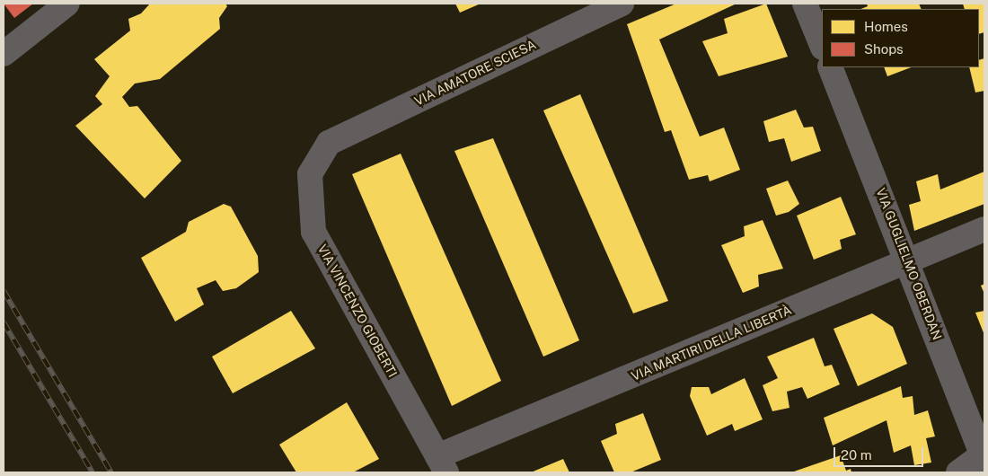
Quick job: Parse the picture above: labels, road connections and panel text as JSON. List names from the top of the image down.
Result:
{
  "streets": {
    "street": [
      "VIA AMATORE SCIESA",
      "VIA GUGLIELMO OBERDAN",
      "VIA VINCENZO GIOBERTI",
      "VIA MARTIRI DELLA LIBERTÀ"
    ]
  },
  "crossings": [
    ["VIA AMATORE SCIESA", "VIA VINCENZO GIOBERTI"],
    ["VIA GUGLIELMO OBERDAN", "VIA MARTIRI DELLA LIBERTÀ"],
    ["VIA VINCENZO GIOBERTI", "VIA MARTIRI DELLA LIBERTÀ"]
  ],
  "legend": ["Homes", "Shops"],
  "scale_bar": "20 m"
}
